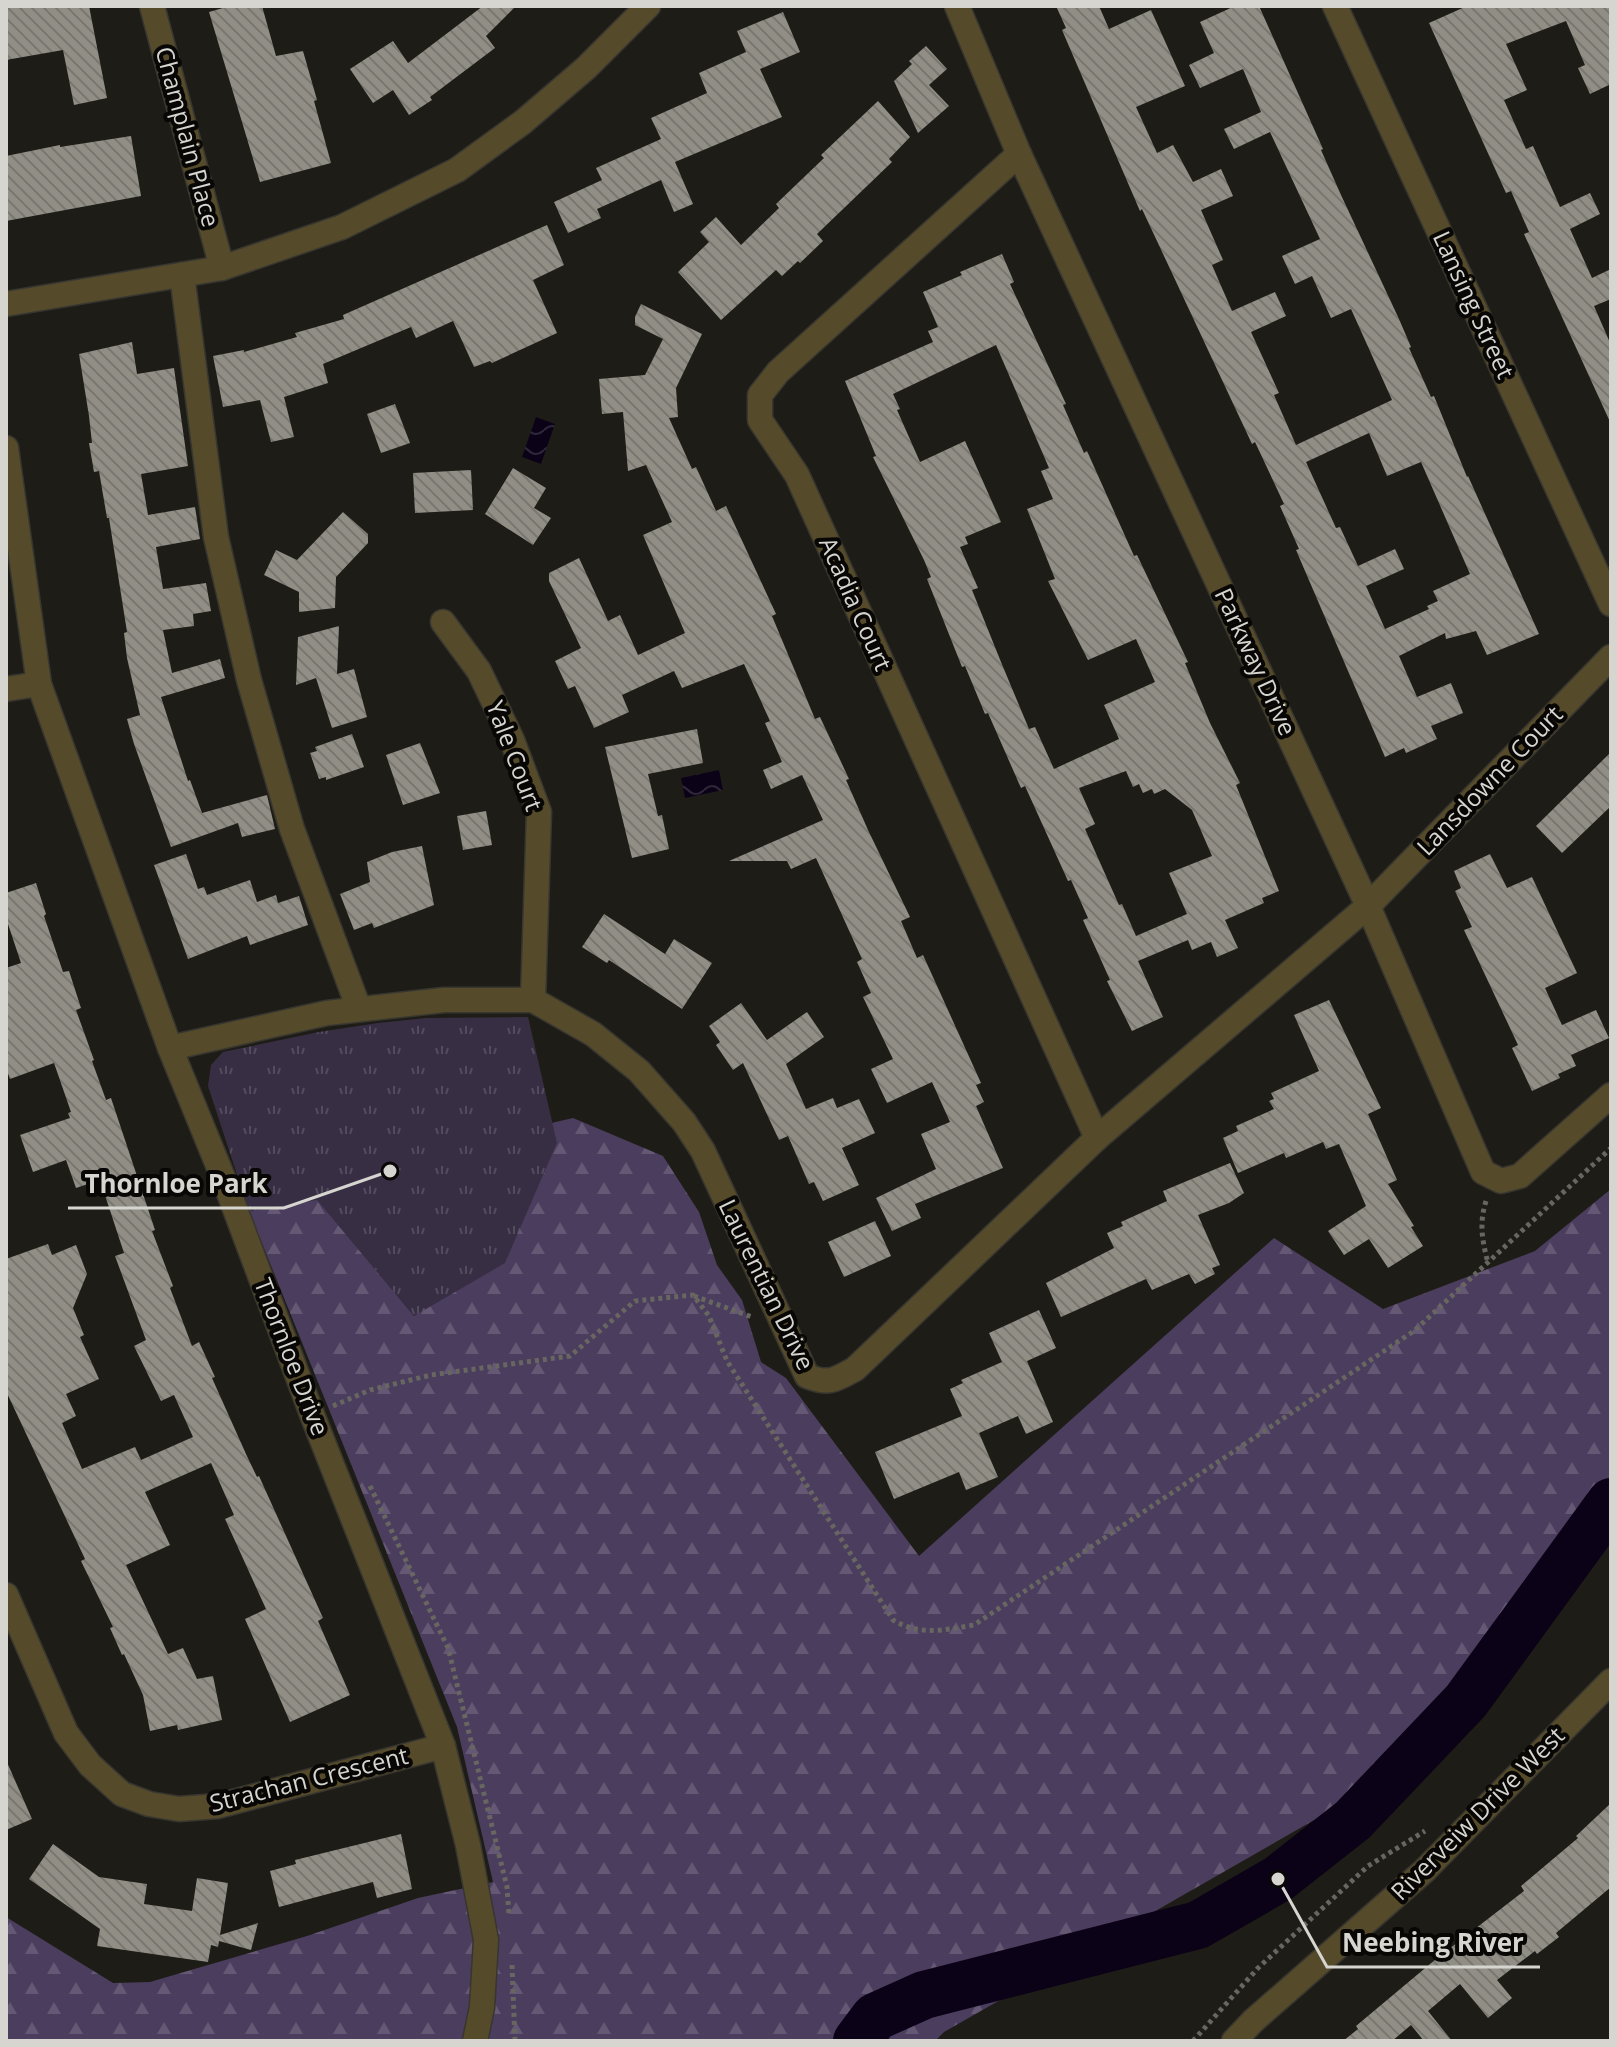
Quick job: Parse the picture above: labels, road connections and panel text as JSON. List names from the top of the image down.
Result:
{
  "streets": {
    "street": [
      "Champlain Place",
      "Lansing Street",
      "Acadia Court",
      "Parkway Drive",
      "Yale Court",
      "Lansdowne Court",
      "Laurentian Drive",
      "Thornloe Drive",
      "Strachan Crescent",
      "Riverveiw Drive West"
    ]
  },
  "crossings": [
    ["Acadia Court", "Parkway Drive"],
    ["Acadia Court", "Laurentian Drive"],
    ["Parkway Drive", "Lansdowne Court"],
    ["Parkway Drive", "Laurentian Drive"],
    ["Yale Court", "Laurentian Drive"],
    ["Lansdowne Court", "Laurentian Drive"],
    ["Thornloe Drive", "Strachan Crescent"]
  ],
  "places": ["Thornloe Park", "Neebing River"]
}
